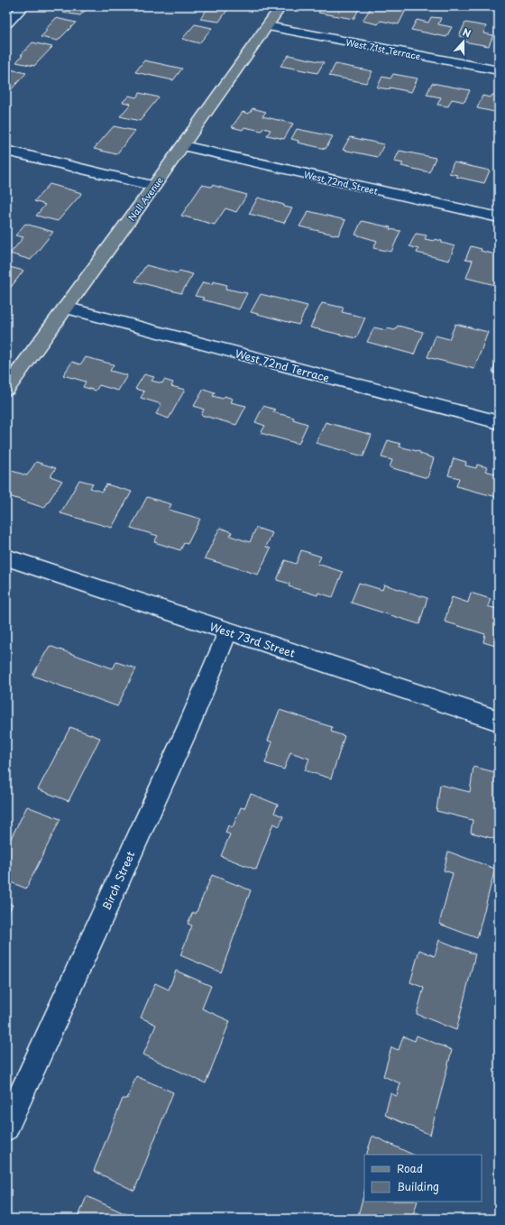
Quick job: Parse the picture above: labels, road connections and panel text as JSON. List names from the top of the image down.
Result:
{
  "streets": {
    "main road": ["Nall Avenue"],
    "street": [
      "West 71st Terrace",
      "West 72nd Street",
      "West 72nd Terrace",
      "West 73rd Street",
      "Birch Street"
    ]
  },
  "crossings": [
    ["West 71st Terrace", "Nall Avenue"],
    ["West 72nd Street", "Nall Avenue"],
    ["Nall Avenue", "West 72nd Terrace"],
    ["West 73rd Street", "Birch Street"]
  ],
  "legend": ["Road", "Building"],
  "north": "top"
}
